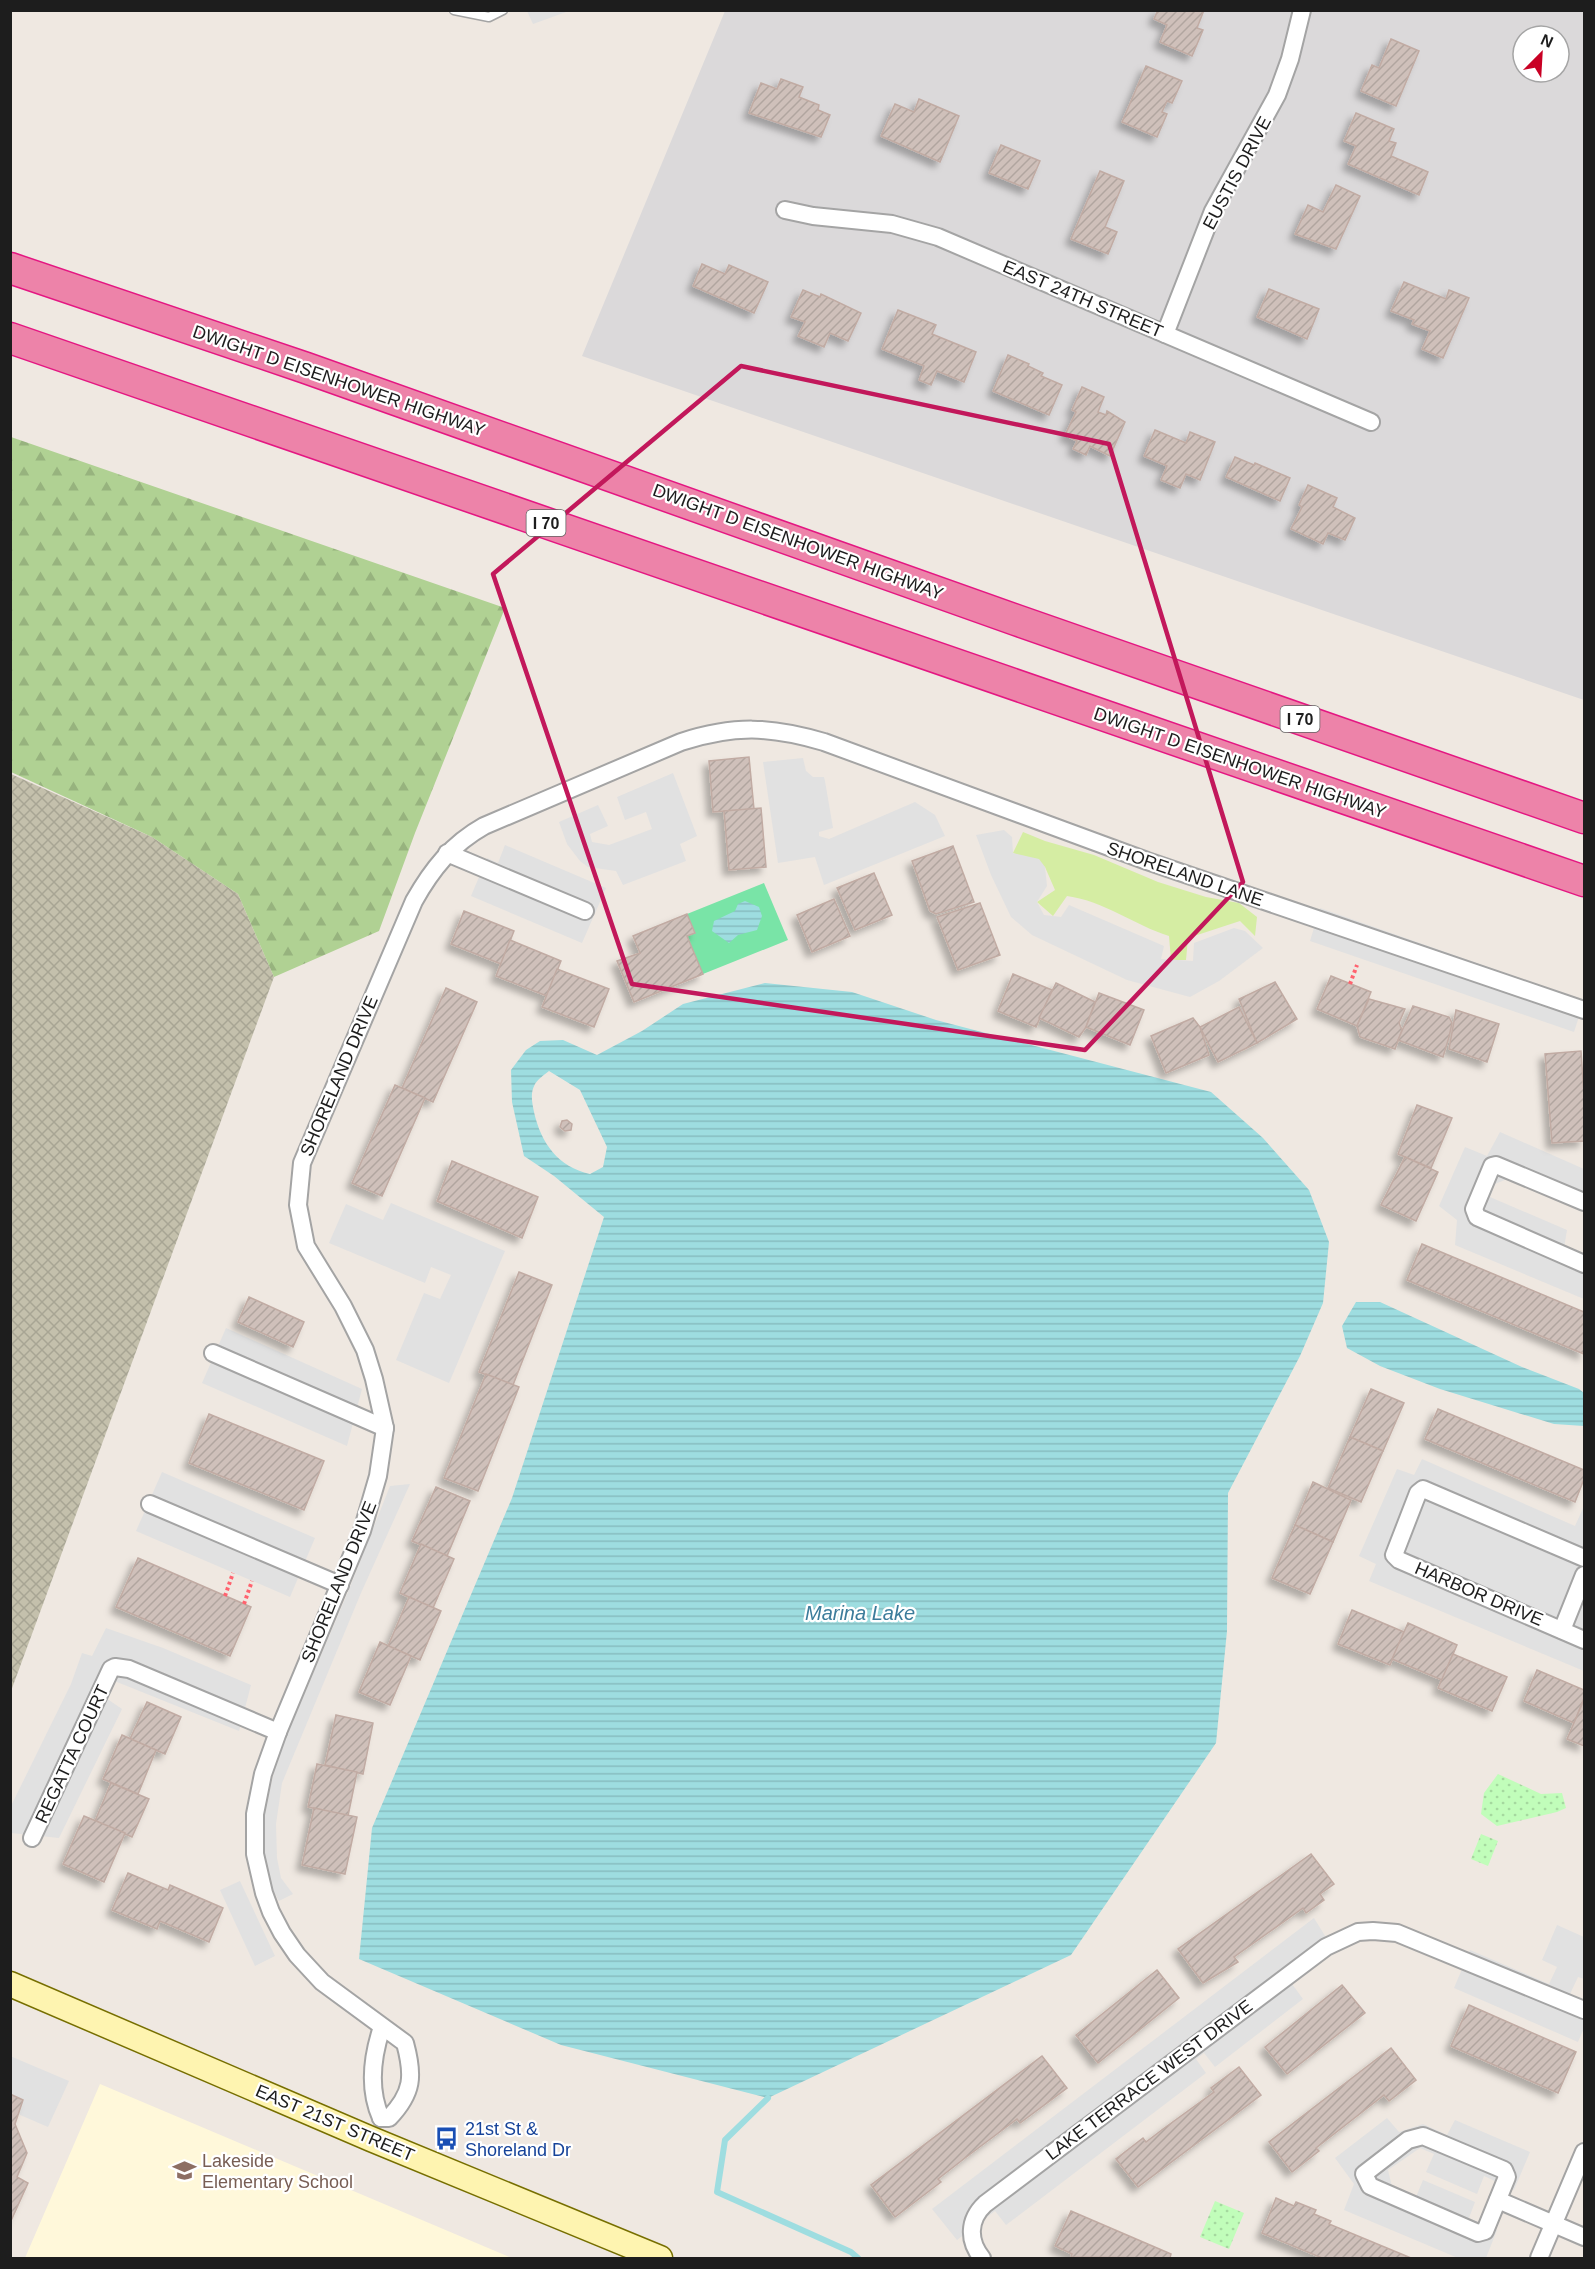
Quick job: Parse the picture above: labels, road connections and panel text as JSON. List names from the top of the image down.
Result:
{
  "streets": {
    "highway": ["DWIGHT D EISENHOWER HIGHWAY", "I 70"],
    "main road": ["EAST 21ST STREET"],
    "street": [
      "EUSTIS DRIVE",
      "EAST 24TH STREET",
      "SHORELAND LANE",
      "SHORELAND DRIVE",
      "HARBOR DRIVE",
      "REGATTA COURT",
      "LAKE TERRACE WEST DRIVE"
    ]
  },
  "crossings": [
    ["EUSTIS DRIVE", "EAST 24TH STREET"],
    ["SHORELAND LANE", "SHORELAND DRIVE"],
    ["SHORELAND DRIVE", "REGATTA COURT"],
    ["SHORELAND DRIVE", "EAST 21ST STREET"]
  ],
  "water": ["Marina Lake"],
  "places": {
    "bus stop": ["21st St & Shoreland Dr"],
    "school or university": ["Lakeside Elementary School"]
  },
  "north": "top right"
}
